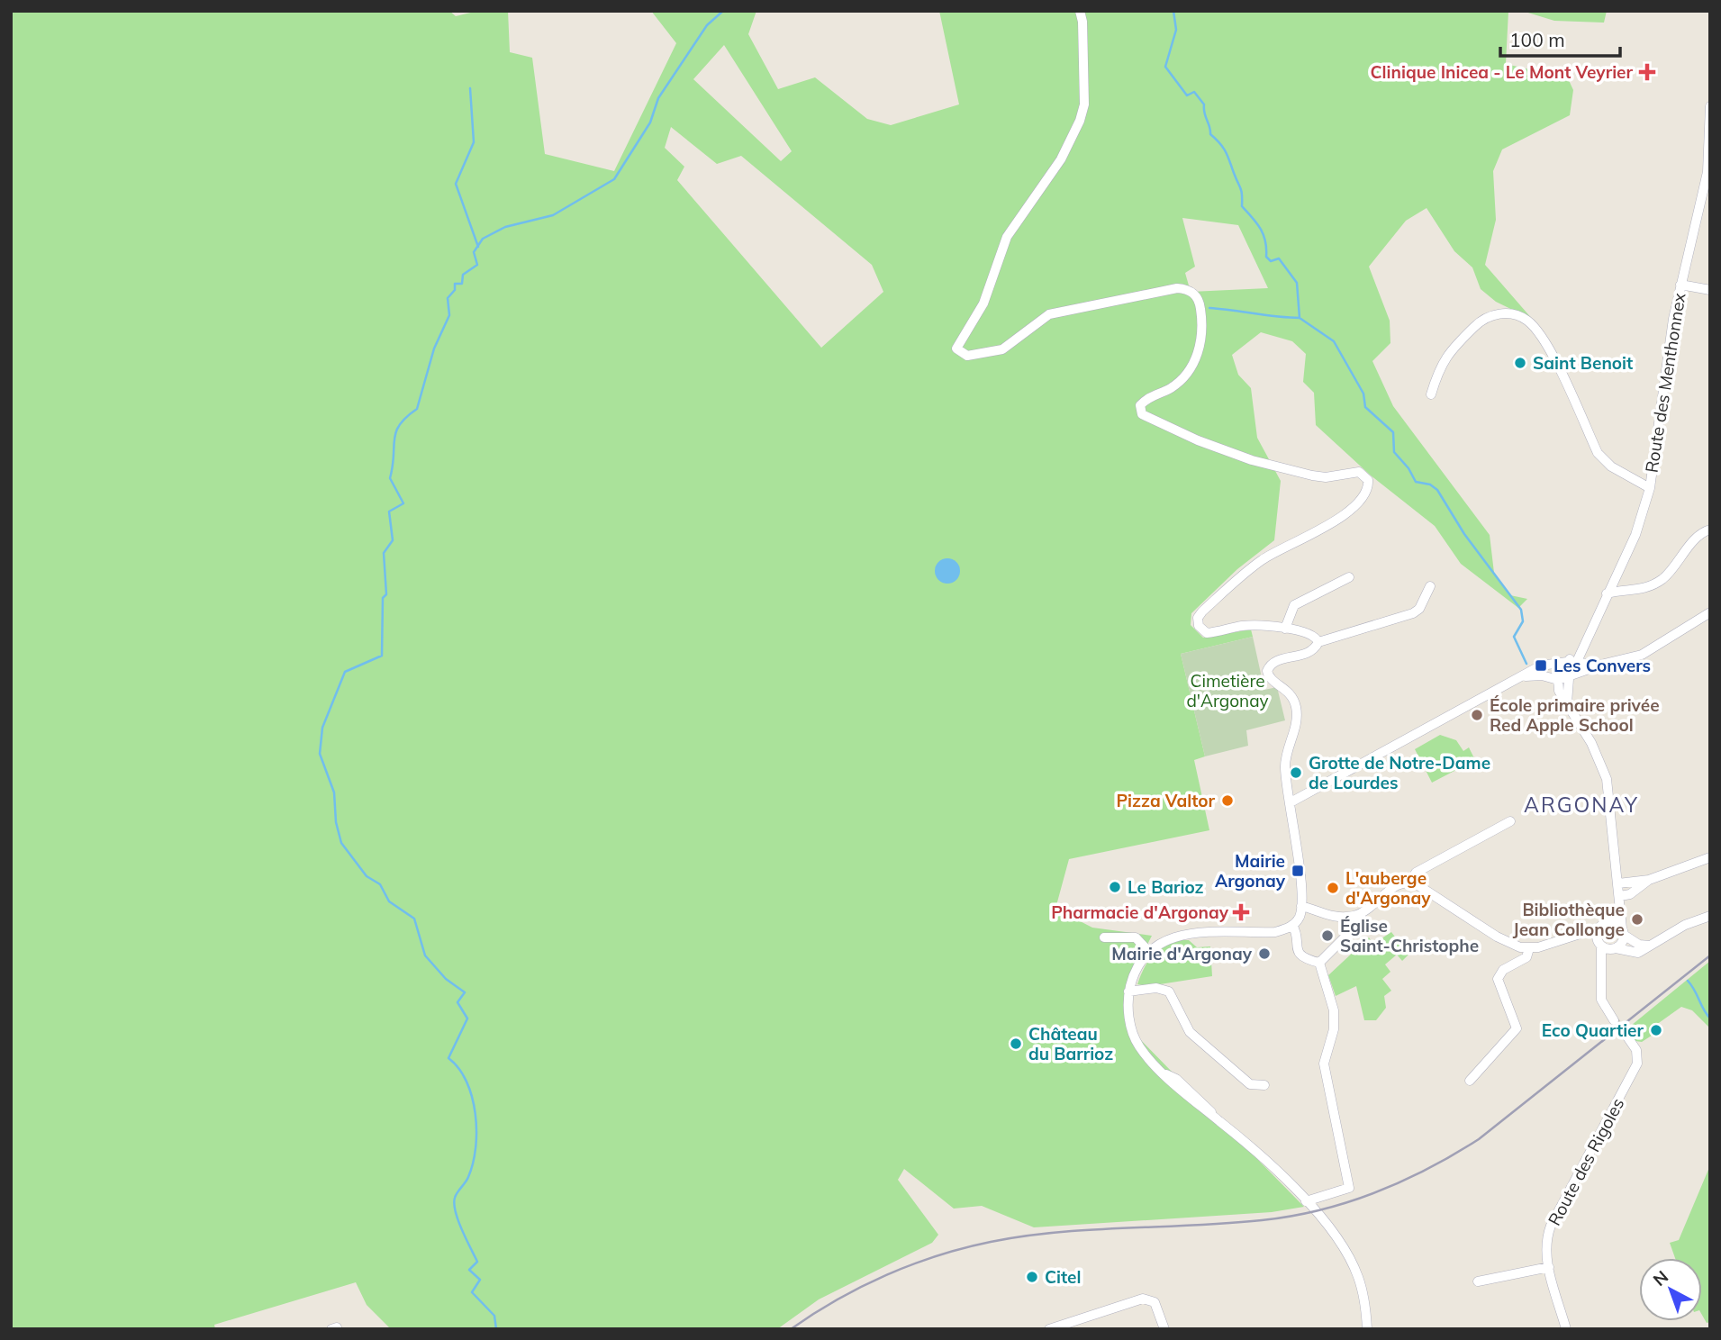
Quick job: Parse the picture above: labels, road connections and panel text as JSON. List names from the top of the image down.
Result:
{
  "streets": {
    "street": ["Route des Menthonnex", "Route des Rigoles"]
  },
  "districts": ["ARGONAY"],
  "parks": ["Cimetière d'Argonay"],
  "places": {
    "health": ["Clinique Inicea - Le Mont Veyrier", "Pharmacie d'Argonay"],
    "other": [
      "Saint Benoit",
      "École primaire privée Red Apple School",
      "Grotte de Notre-Dame de Lourdes",
      "Pizza Valtor",
      "Le Barioz",
      "L'auberge d'Argonay",
      "Bibliothèque Jean Collonge",
      "Église Saint-Christophe",
      "Mairie d'Argonay",
      "Eco Quartier",
      "Château du Barrioz",
      "Citel"
    ],
    "transit": ["Les Convers", "Mairie Argonay"]
  },
  "scale_bar": "100 m",
  "north": "top left"
}
